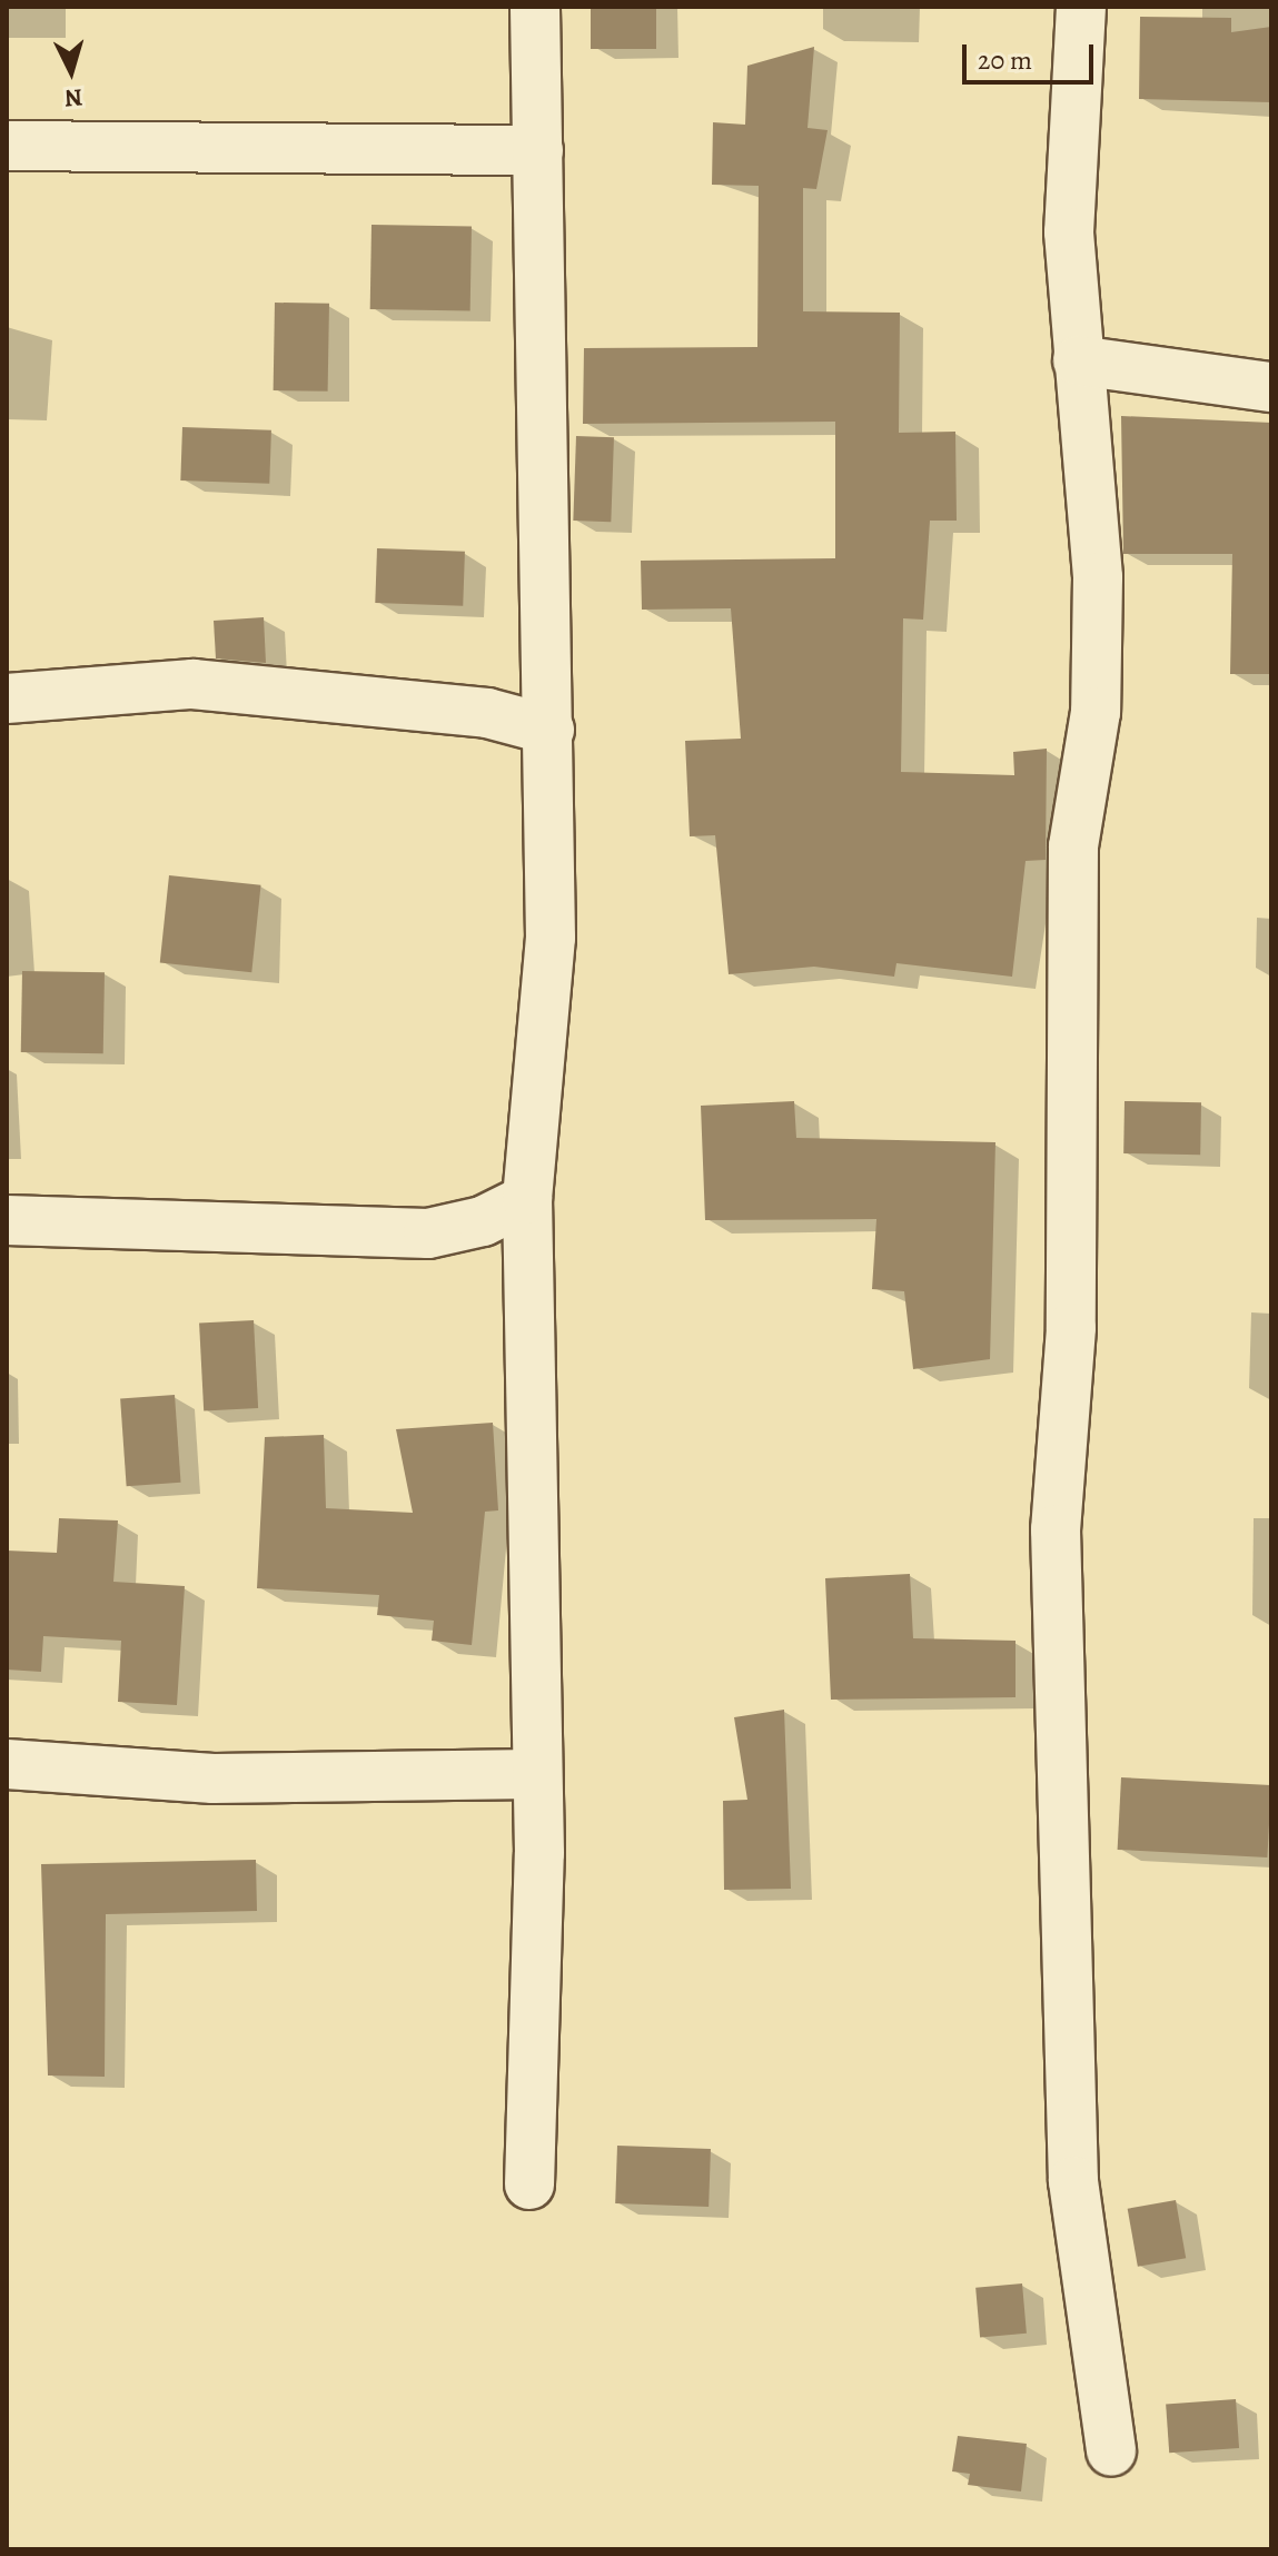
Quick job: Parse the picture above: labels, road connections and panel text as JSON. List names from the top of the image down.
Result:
{
  "scale_bar": "20 m",
  "north": "bottom"
}
